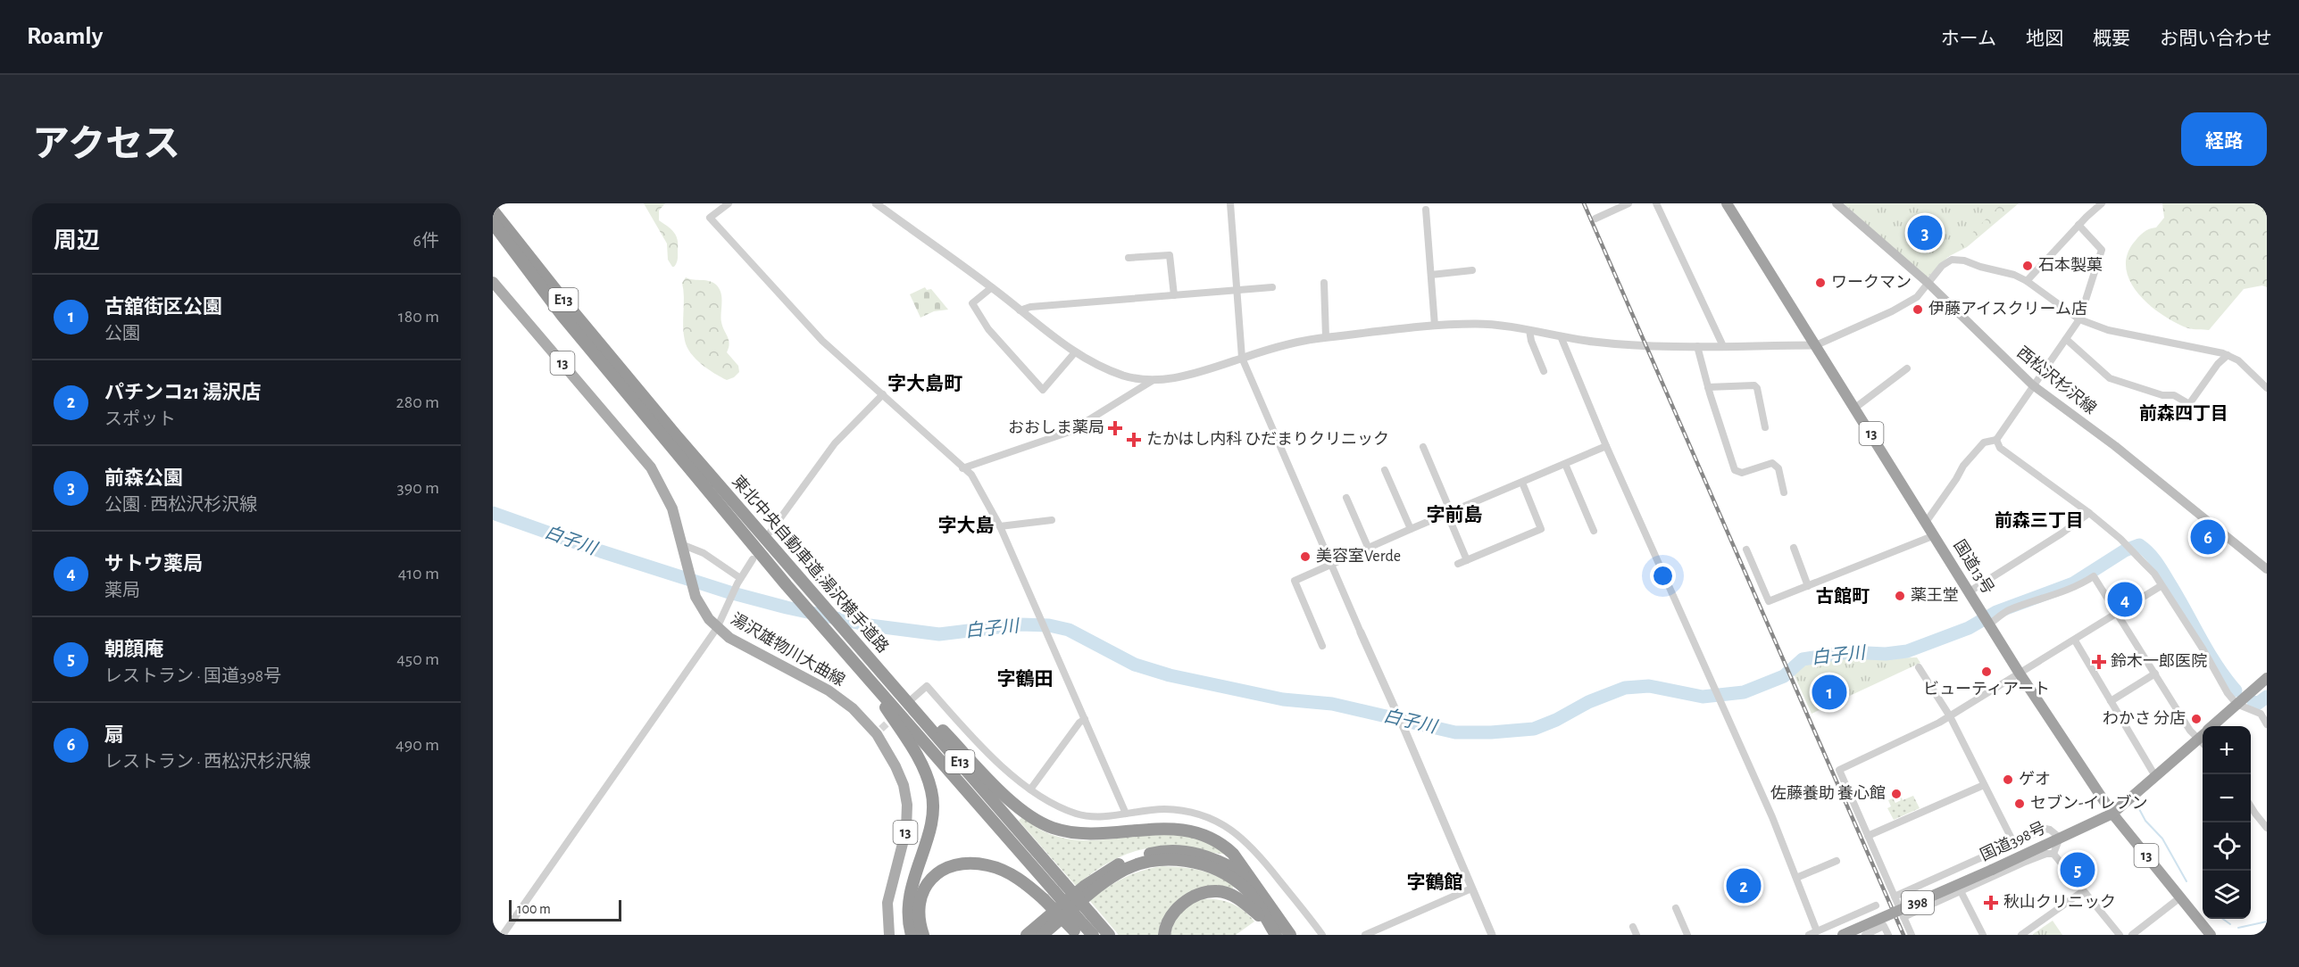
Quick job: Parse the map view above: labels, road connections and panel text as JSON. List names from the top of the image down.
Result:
{
  "streets": {
    "highway": [
      "E13",
      "13",
      "東北中央自動車道;湯沢横手道路",
      "国道13号",
      "国道398号",
      "398"
    ],
    "main road": ["西松沢杉沢線", "湯沢雄物川大曲線"]
  },
  "crossings": [
    ["国道13号", "国道398号"]
  ],
  "districts": [
    "字大島町",
    "前森四丁目",
    "字前島",
    "前森三丁目",
    "字大島",
    "古館町",
    "字鶴田",
    "字鶴館"
  ],
  "water": ["白子川"],
  "places": {
    "other": [
      "石本製菓",
      "ワークマン",
      "伊藤アイスクリーム店",
      "美容室Verde",
      "薬王堂",
      "ビューティアート",
      "わかさ 分店",
      "ゲオ",
      "佐藤養助 養心館",
      "セブン-イレブン"
    ],
    "health": [
      "おおしま薬局",
      "たかはし内科 ひだまりクリニック",
      "鈴木一郎医院",
      "秋山クリニック"
    ]
  },
  "scale_bar": "100 m",
  "page": {
    "header": "Roamly",
    "nav": [
      "ホーム",
      "地図",
      "概要",
      "お問い合わせ"
    ],
    "title": "アクセス",
    "buttons": "経路",
    "heading": ["周辺", "6件"],
    "pins": [
      "3",
      "6",
      "4",
      "1",
      "5",
      "2"
    ],
    "list": [
      {
        "mark": "1",
        "name": "古舘街区公園",
        "note": "公園",
        "value": "180 m"
      },
      {
        "mark": "2",
        "name": "パチンコ21 湯沢店",
        "note": "スポット",
        "value": "280 m"
      },
      {
        "mark": "3",
        "name": "前森公園",
        "note": "公園 · 西松沢杉沢線",
        "value": "390 m"
      },
      {
        "mark": "4",
        "name": "サトウ薬局",
        "note": "薬局",
        "value": "410 m"
      },
      {
        "mark": "5",
        "name": "朝顔庵",
        "note": "レストラン · 国道398号",
        "value": "450 m"
      },
      {
        "mark": "6",
        "name": "扇",
        "note": "レストラン · 西松沢杉沢線",
        "value": "490 m"
      }
    ],
    "map_buttons": ["+", "−"],
    "scale": "100 m"
  }
}
